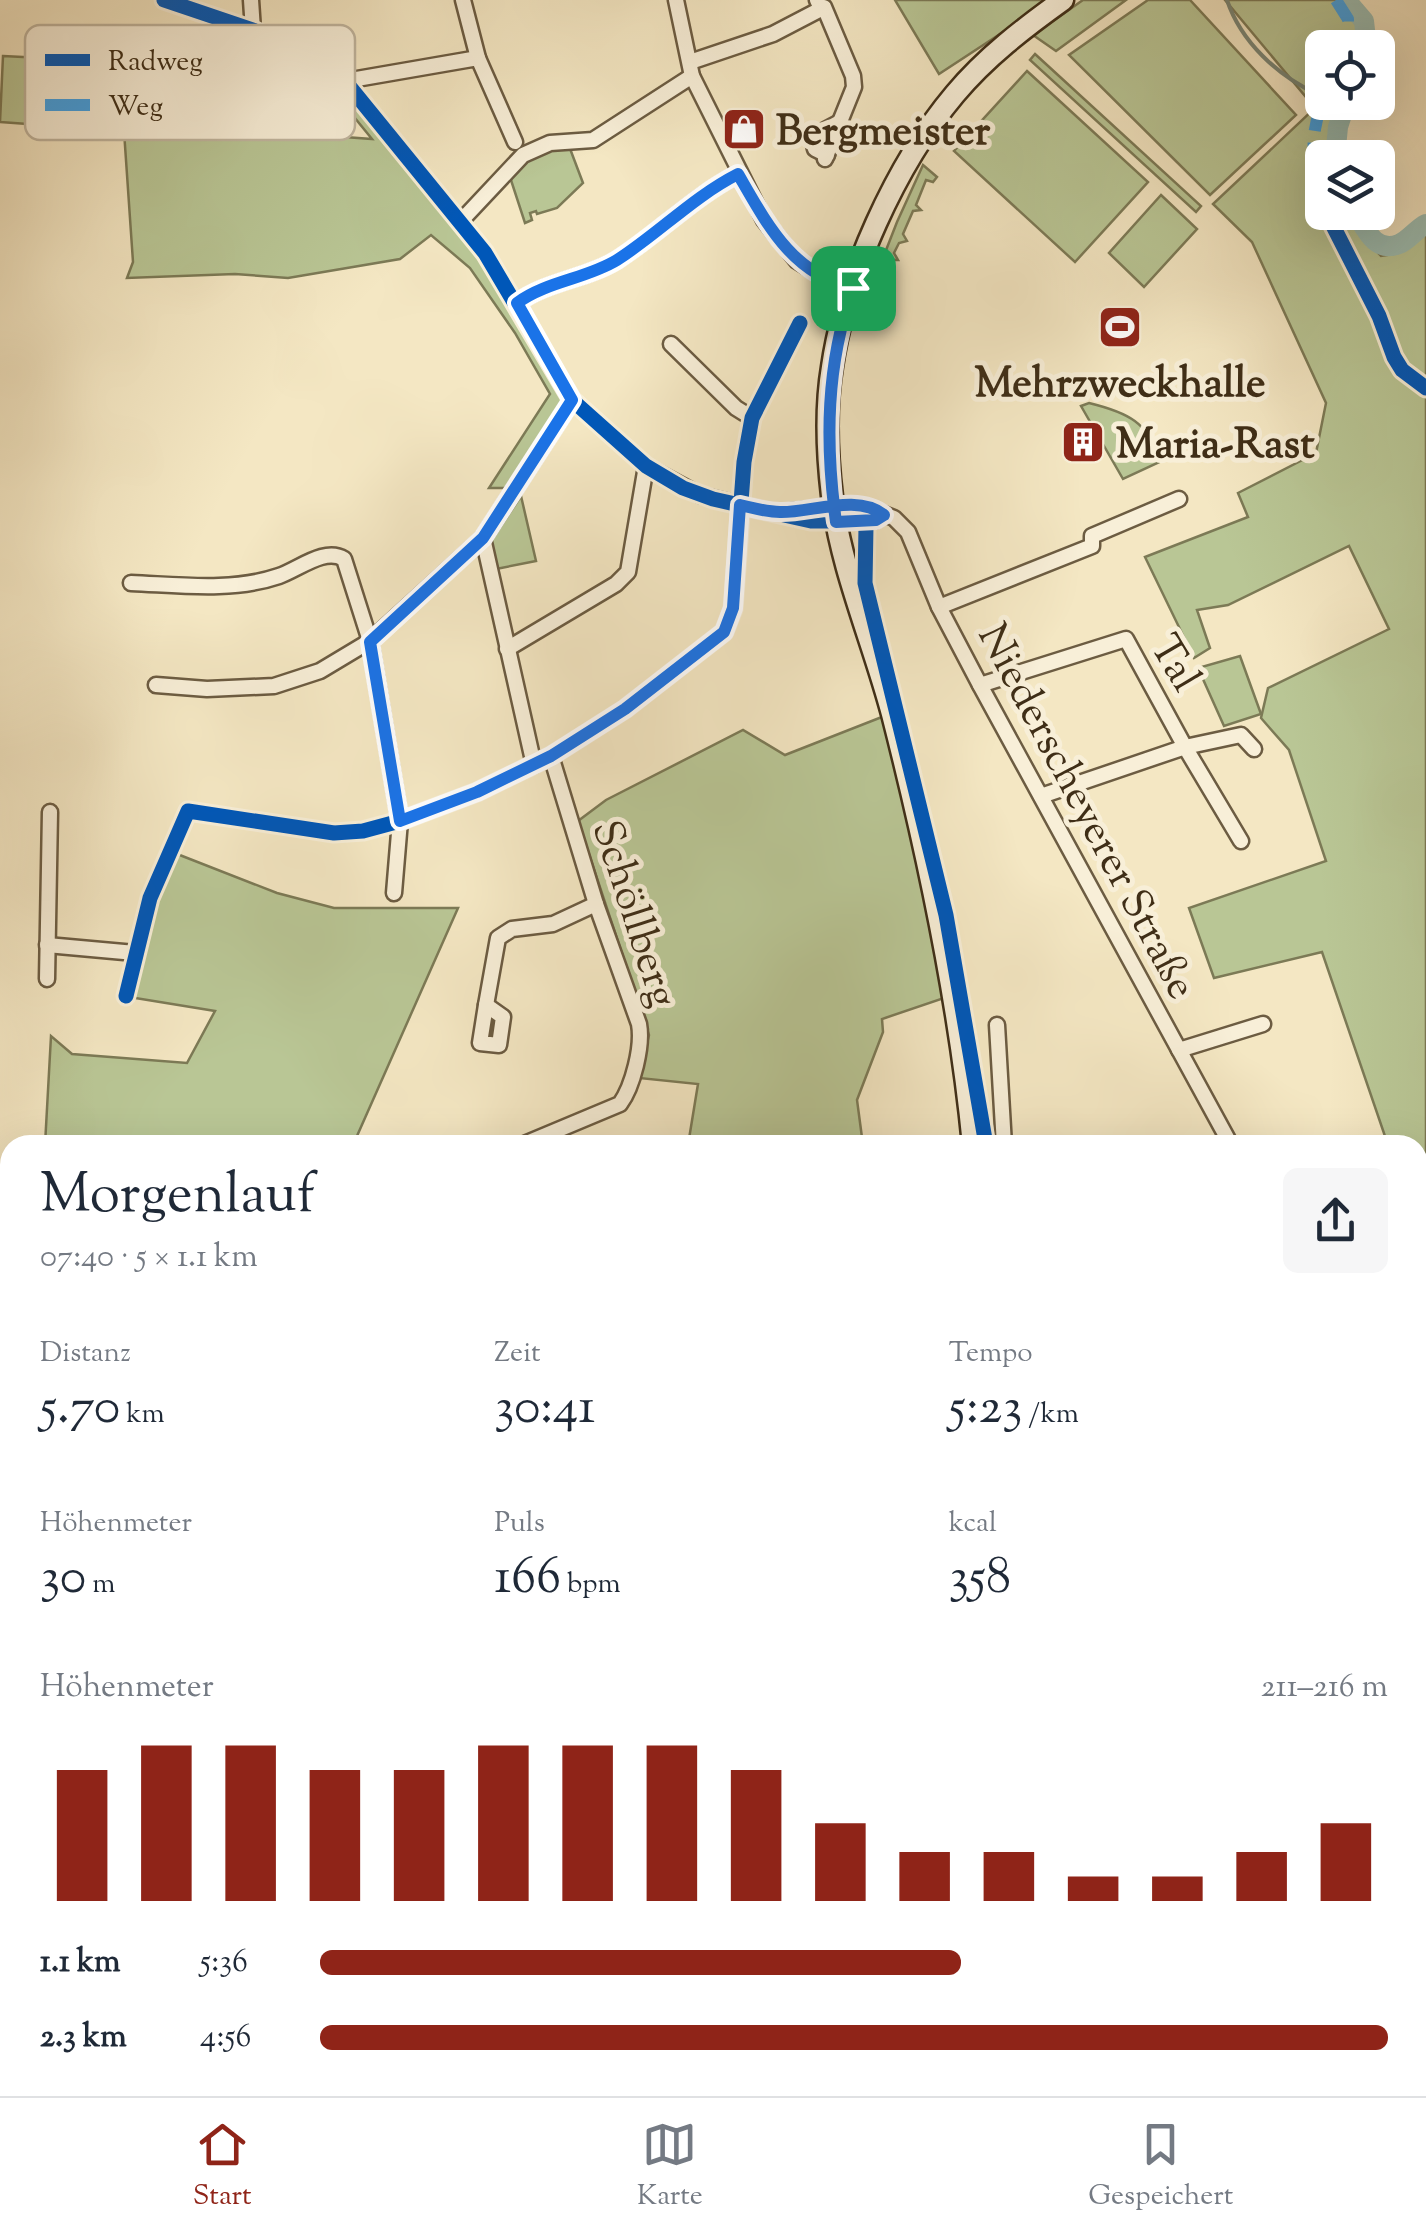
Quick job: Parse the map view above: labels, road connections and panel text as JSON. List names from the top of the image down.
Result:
{
  "streets": {
    "street": ["Tal", "Niederscheyerer Straße", "Schöllberg"]
  },
  "crossings": [
    ["Tal", "Niederscheyerer Straße"]
  ],
  "places": {
    "shop": ["Bergmeister"],
    "sports": ["Mehrzweckhalle"],
    "building": ["Maria-Rast"]
  },
  "legend": ["Radweg", "Weg"],
  "page": {
    "heading": ["Morgenlauf", "07:40 · 5 × 1.1 km"],
    "stats": [
      ["Distanz", "5.70 km"],
      ["Zeit", "30:41"],
      ["Tempo", "5:23 /km"],
      ["Höhenmeter", "30 m"],
      ["Puls", "166 bpm"],
      ["kcal", "358"]
    ],
    "chart": ["Höhenmeter", "211–216 m"],
    "list": [
      {
        "name": "1.1 km",
        "note": "5:36"
      },
      {
        "name": "2.3 km",
        "note": "4:56"
      }
    ],
    "tabs": ["Start", "Karte", "Gespeichert"]
  }
}
